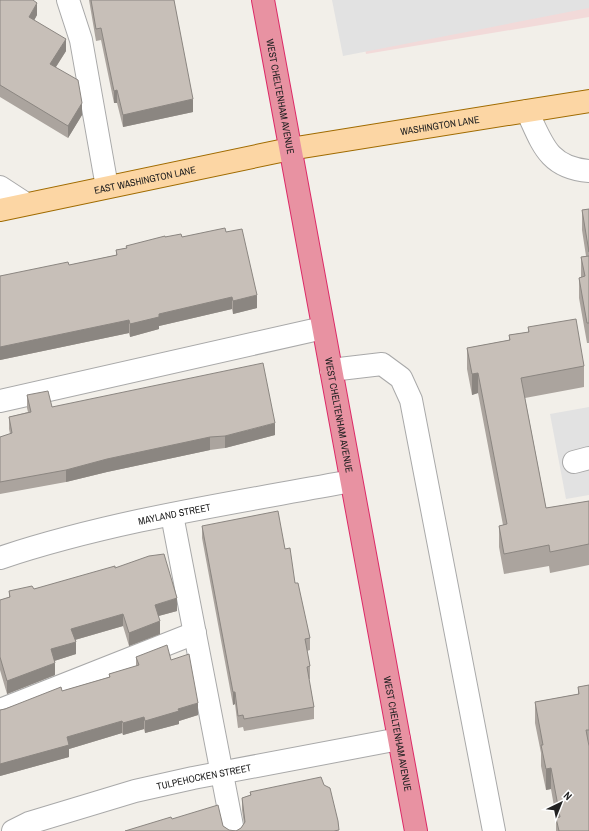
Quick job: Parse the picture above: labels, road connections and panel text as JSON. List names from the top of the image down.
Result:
{
  "streets": {
    "highway": ["WEST CHELTENHAM AVENUE"],
    "main road": ["WASHINGTON LANE", "EAST WASHINGTON LANE"],
    "street": ["MAYLAND STREET", "TULPEHOCKEN STREET"]
  },
  "crossings": [
    ["WEST CHELTENHAM AVENUE", "WASHINGTON LANE"],
    ["WEST CHELTENHAM AVENUE", "EAST WASHINGTON LANE"],
    ["WEST CHELTENHAM AVENUE", "MAYLAND STREET"],
    ["WEST CHELTENHAM AVENUE", "TULPEHOCKEN STREET"],
    ["WASHINGTON LANE", "EAST WASHINGTON LANE"]
  ],
  "north": "top right"
}
